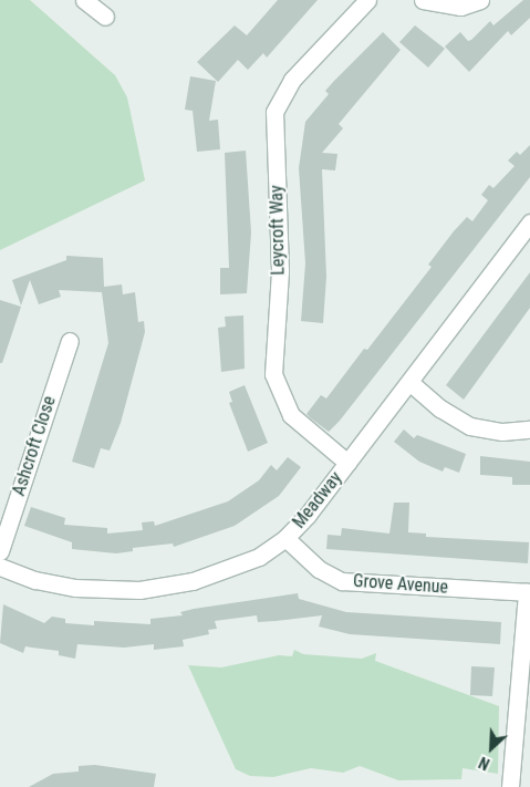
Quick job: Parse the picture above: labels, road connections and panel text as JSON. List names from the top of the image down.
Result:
{
  "streets": {
    "street": [
      "Leycroft Way",
      "Ashcroft Close",
      "Meadway",
      "Grove Avenue"
    ]
  },
  "crossings": [
    ["Leycroft Way", "Meadway"],
    ["Meadway", "Grove Avenue"]
  ],
  "north": "bottom left"
}
